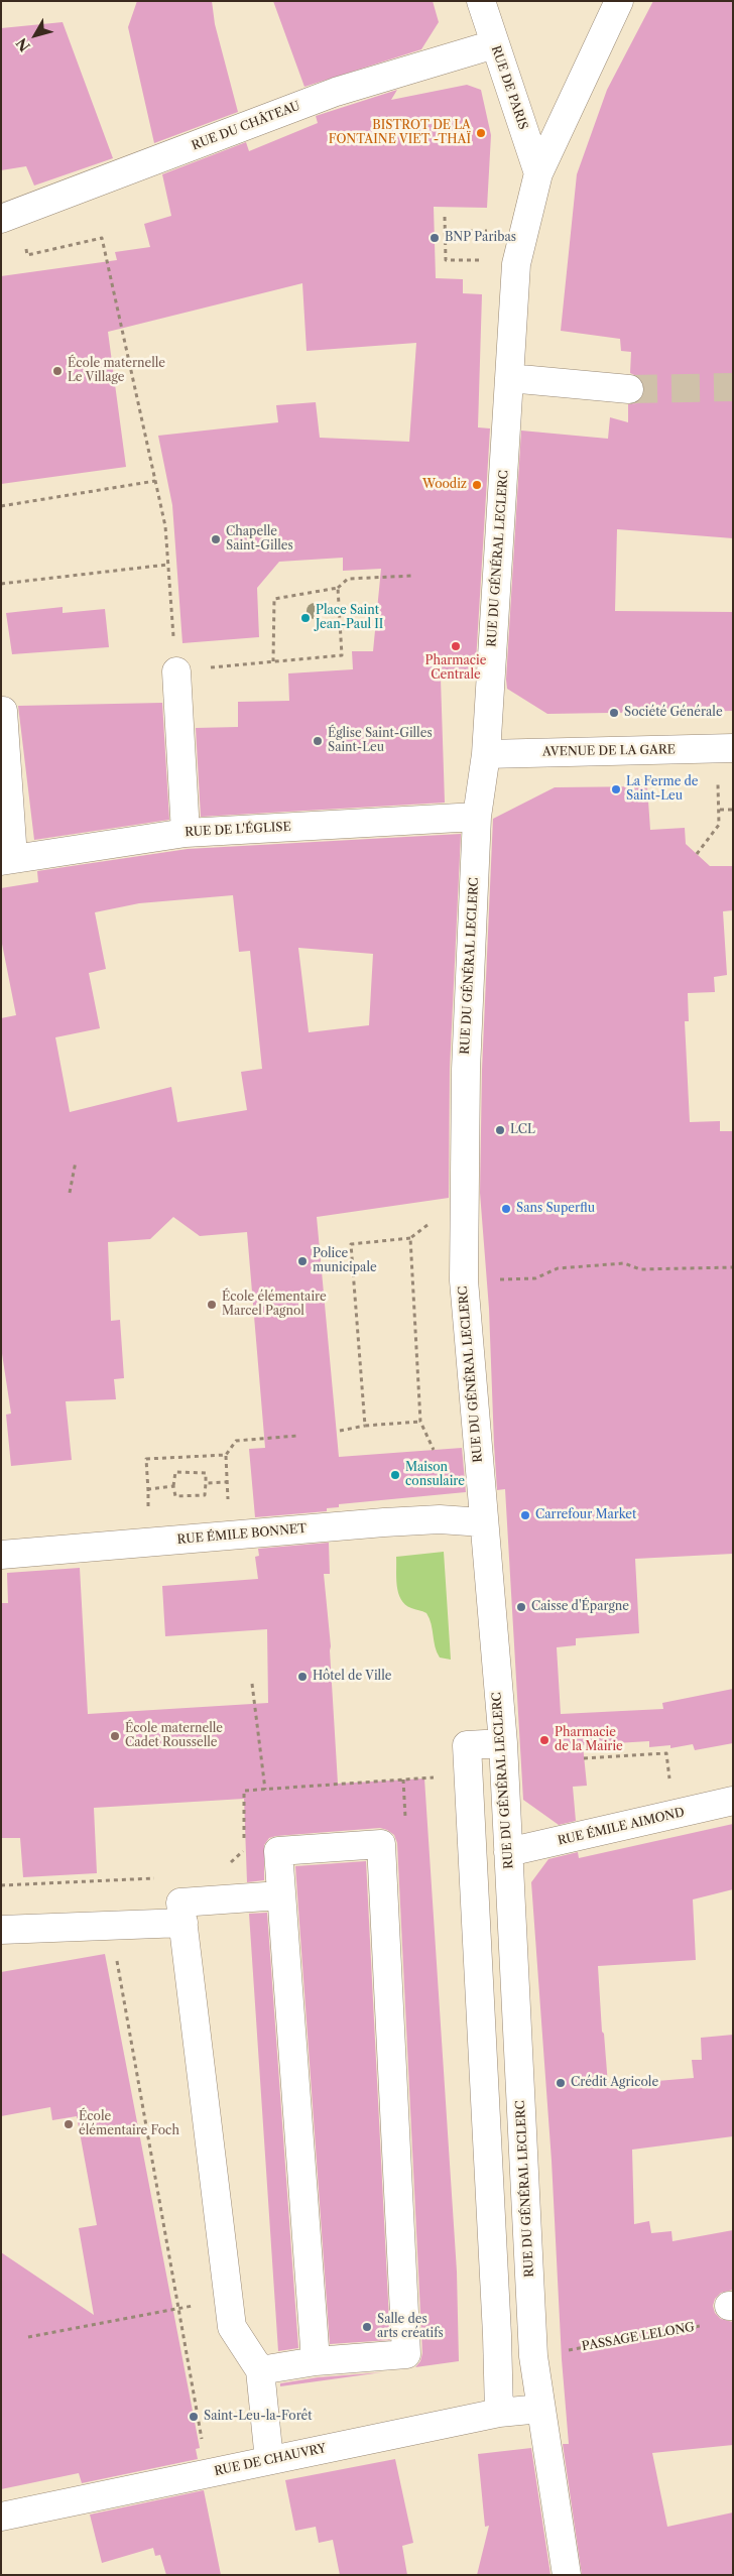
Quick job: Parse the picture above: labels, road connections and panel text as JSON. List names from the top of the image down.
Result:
{
  "streets": {
    "street": [
      "RUE DE PARIS",
      "RUE DU CHÂTEAU",
      "RUE DU GÉNÉRAL LECLERC",
      "AVENUE DE LA GARE",
      "RUE DE L'ÉGLISE",
      "RUE ÉMILE BONNET",
      "RUE ÉMILE AIMOND",
      "RUE DE CHAUVRY"
    ],
    "path": ["PASSAGE LELONG"]
  },
  "crossings": [
    ["RUE DE PARIS", "RUE DU CHÂTEAU"],
    ["RUE DE PARIS", "RUE DU GÉNÉRAL LECLERC"],
    ["RUE DU GÉNÉRAL LECLERC", "AVENUE DE LA GARE"],
    ["RUE DU GÉNÉRAL LECLERC", "RUE DE L'ÉGLISE"],
    ["RUE DU GÉNÉRAL LECLERC", "RUE ÉMILE BONNET"],
    ["RUE DU GÉNÉRAL LECLERC", "RUE ÉMILE AIMOND"],
    ["RUE DU GÉNÉRAL LECLERC", "PASSAGE LELONG"],
    ["RUE DU GÉNÉRAL LECLERC", "RUE DE CHAUVRY"]
  ],
  "places": [
    "BISTROT DE LA FONTAINE VIET -THAÏ",
    "BNP Paribas",
    "École maternelle Le Village",
    "Woodiz",
    "Chapelle Saint-Gilles",
    "Place Saint Jean-Paul II",
    "Pharmacie Centrale",
    "Société Générale",
    "Église Saint-Gilles Saint-Leu",
    "La Ferme de Saint-Leu",
    "LCL",
    "Sans Superflu",
    "Police municipale",
    "École élémentaire Marcel Pagnol",
    "Maison consulaire",
    "Carrefour Market",
    "Caisse d'Épargne",
    "Hôtel de Ville",
    "École maternelle Cadet Rousselle",
    "Pharmacie de la Mairie",
    "Crédit Agricole",
    "École élémentaire Foch",
    "Salle des arts créatifs",
    "Saint-Leu-la-Forêt"
  ],
  "north": "bottom left"
}
